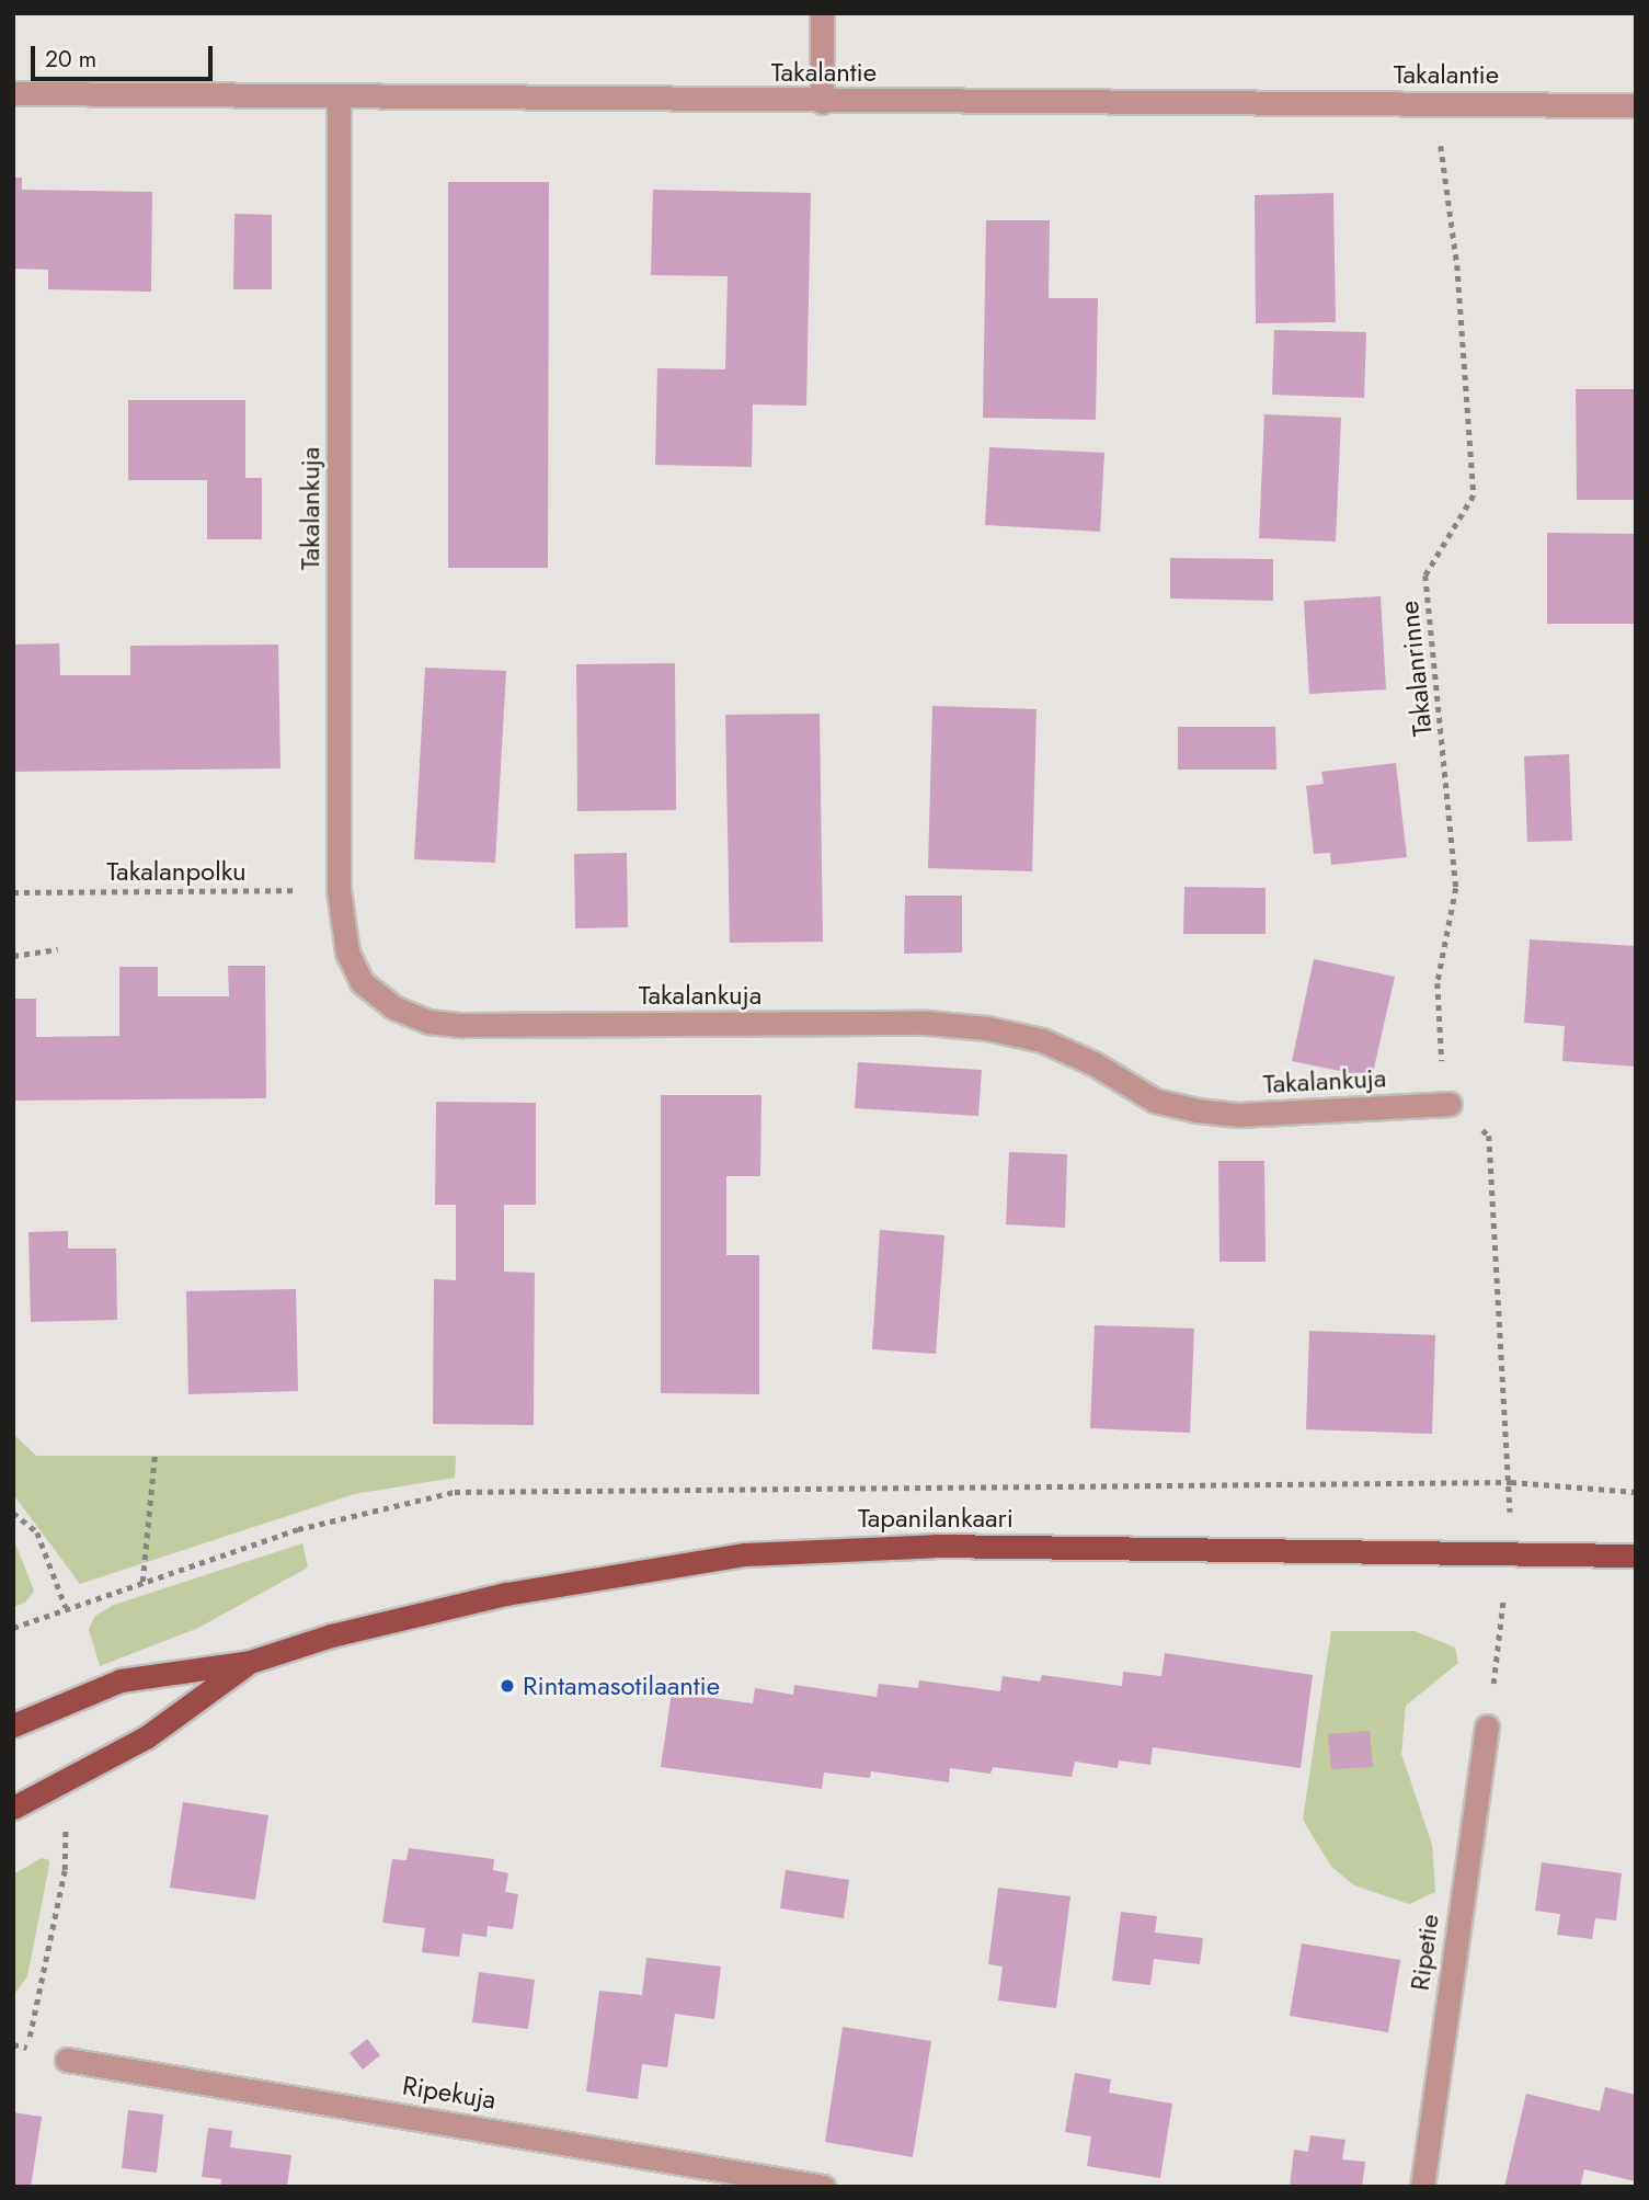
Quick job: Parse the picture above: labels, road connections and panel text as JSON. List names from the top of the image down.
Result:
{
  "streets": {
    "main road": ["Tapanilankaari"],
    "street": [
      "Takalantie",
      "Takalankuja",
      "Ripetie",
      "Ripekuja"
    ],
    "path": ["Takalanrinne", "Takalanpolku"]
  },
  "crossings": [
    ["Takalantie", "Takalankuja"],
    ["Takalantie", "Takalanrinne"],
    ["Takalankuja", "Takalanrinne"],
    ["Takalankuja", "Takalanpolku"]
  ],
  "places": ["Rintamasotilaantie"],
  "scale_bar": "20 m"
}
